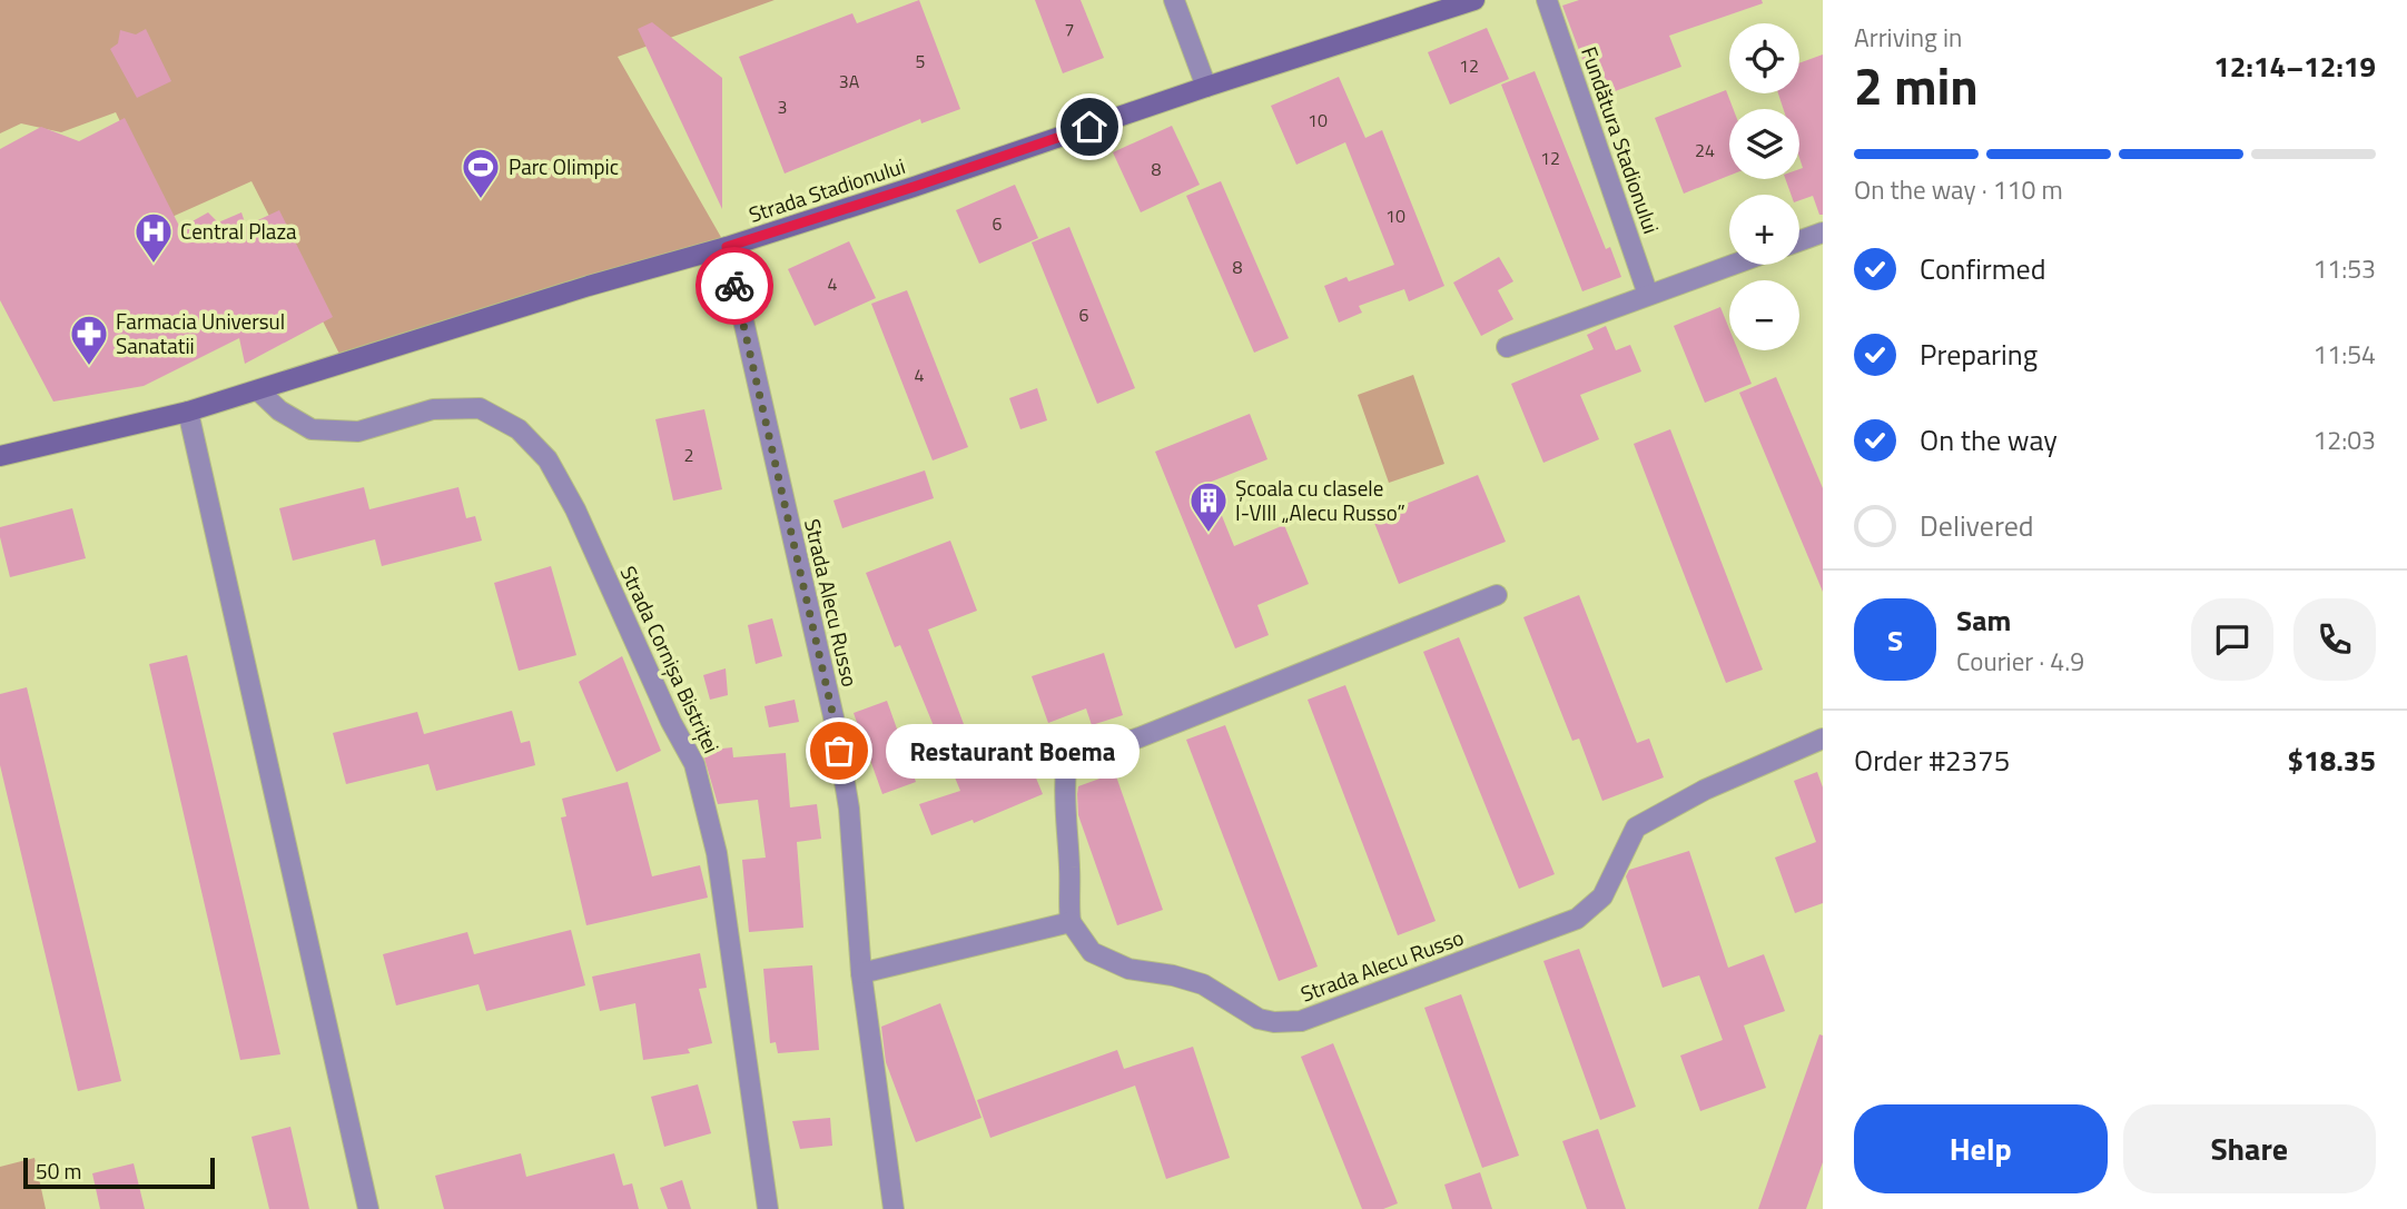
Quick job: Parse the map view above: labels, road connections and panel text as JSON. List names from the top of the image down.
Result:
{
  "streets": {
    "street": [
      "Fundătura Stadionului",
      "Strada Stadionului",
      "Strada Alecu Russo",
      "Strada Cornișa Bistriței"
    ]
  },
  "crossings": [
    ["Strada Stadionului", "Strada Alecu Russo"],
    ["Strada Stadionului", "Strada Cornișa Bistriței"]
  ],
  "places": {
    "sports": ["Parc Olimpic"],
    "hospital": ["Central Plaza"],
    "pharmacy": ["Farmacia Universul Sanatatii"],
    "building": ["Școala cu clasele I-VIII „Alecu Russo”"],
    "other": ["Restaurant Boema"]
  },
  "house_numbers": [
    "7",
    "5",
    "12",
    "3A",
    "3",
    "10",
    "24",
    "12",
    "8",
    "10",
    "6",
    "8",
    "4",
    "6",
    "4",
    "2"
  ],
  "scale_bar": "50 m",
  "page": {
    "heading": ["2 min", "Arriving in", "12:14–12:19"],
    "panel": [
      "Sam",
      "Courier · 4.9",
      "Order #2375",
      "$18.35"
    ],
    "map_buttons": ["+", "−"],
    "bar": "On the way · 110 m",
    "list": [
      ["Confirmed", "11:53"],
      ["Preparing", "11:54"],
      ["On the way", "12:03"],
      "Delivered"
    ],
    "round": "S",
    "bubble": "Restaurant Boema",
    "buttons": ["Help", "Share"],
    "scale": "50 m"
  }
}
